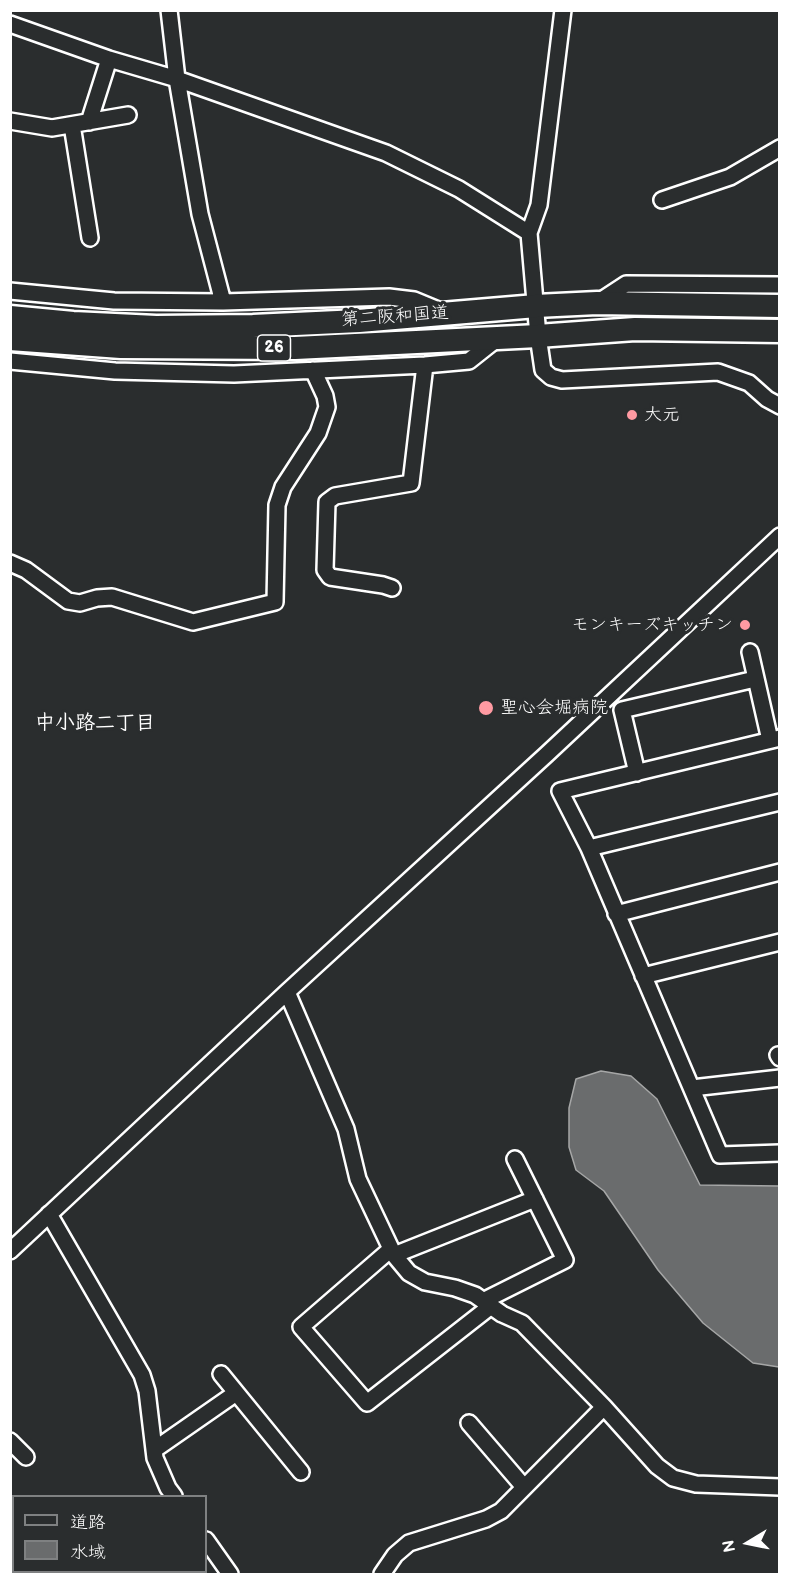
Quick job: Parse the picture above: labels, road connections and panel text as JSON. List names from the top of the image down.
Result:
{
  "streets": {
    "highway": ["第二阪和国道", "26"]
  },
  "districts": ["中小路二丁目"],
  "places": ["大元", "モンキーズキッチン", "聖心会堀病院"],
  "legend": ["道路", "水域"],
  "north": "left"
}
